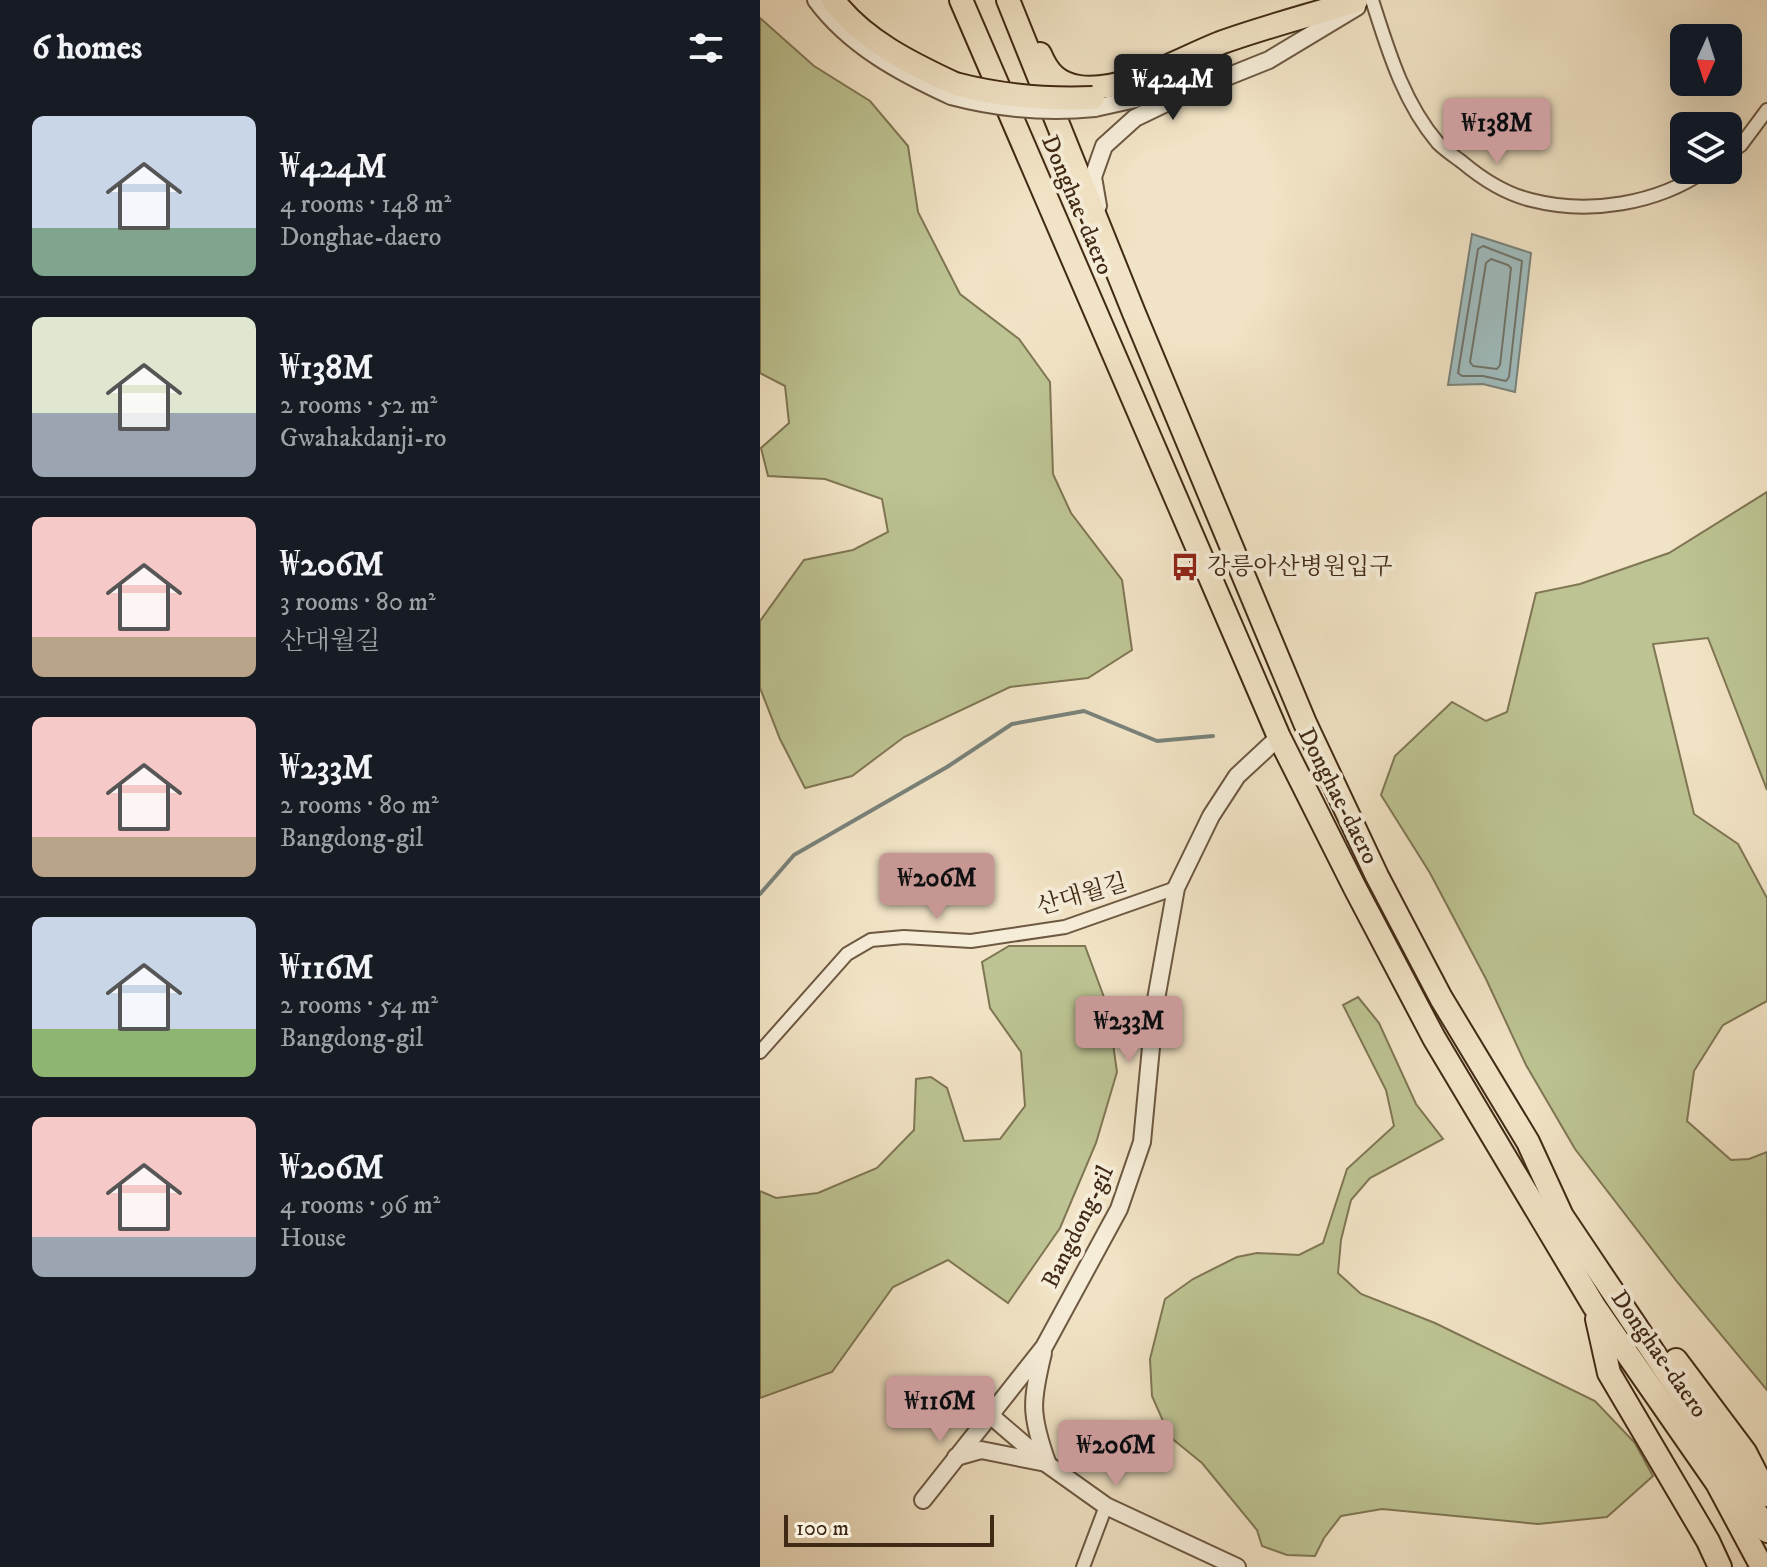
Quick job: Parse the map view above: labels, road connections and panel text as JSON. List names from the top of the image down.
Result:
{
  "streets": {
    "highway": ["Donghae-daero"],
    "street": ["산대월길", "Bangdong-gil"]
  },
  "crossings": [
    ["Donghae-daero", "Bangdong-gil"],
    ["산대월길", "Bangdong-gil"]
  ],
  "places": {
    "bus stop": ["강릉아산병원입구"]
  },
  "scale_bar": "100 m",
  "north": "bottom",
  "page": {
    "heading": "6 homes",
    "price": [
      "₩424M",
      "₩138M",
      "₩206M",
      "₩233M",
      "₩116M",
      "₩206M"
    ],
    "list": [
      {
        "name": "₩424M",
        "note": "4 rooms · 148 m² · Donghae-daero"
      },
      {
        "name": "₩138M",
        "note": "2 rooms · 52 m² · Gwahakdanji-ro"
      },
      {
        "name": "₩206M",
        "note": "3 rooms · 80 m² · 산대월길"
      },
      {
        "name": "₩233M",
        "note": "2 rooms · 80 m² · Bangdong-gil"
      },
      {
        "name": "₩116M",
        "note": "2 rooms · 54 m² · Bangdong-gil"
      },
      {
        "name": "₩206M",
        "note": "4 rooms · 96 m² · House"
      }
    ],
    "scale": "100 m"
  }
}
